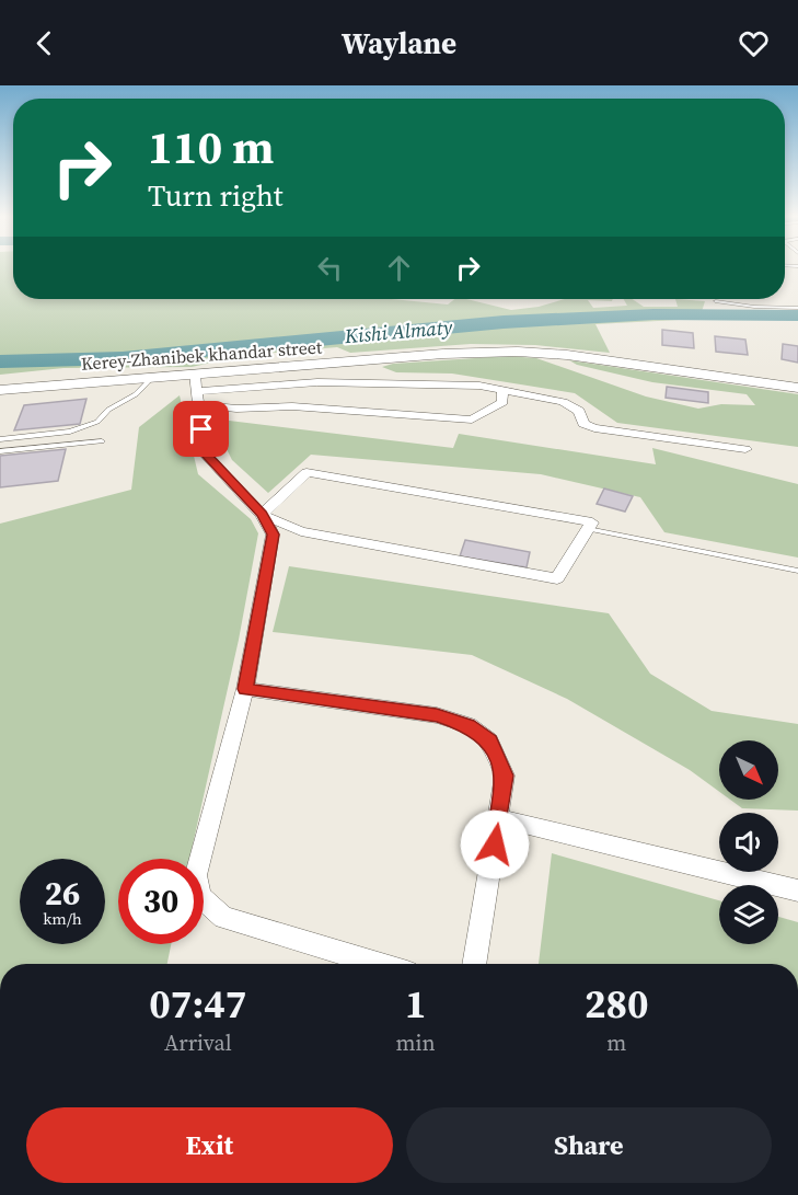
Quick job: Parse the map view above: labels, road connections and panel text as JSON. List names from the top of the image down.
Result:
{
  "streets": {
    "main road": ["Kerey-Zhanibek khandar street"]
  },
  "water": ["Kіshі Almaty"],
  "north": "bottom right",
  "page": {
    "header": "Waylane",
    "turn": ["110 m", "Turn right"],
    "speed": "26 km/h",
    "limit": "30",
    "eta": [
      "07:47",
      "Arrival",
      "1",
      "min",
      "280",
      "m"
    ],
    "buttons": ["Exit", "Share"]
  }
}
